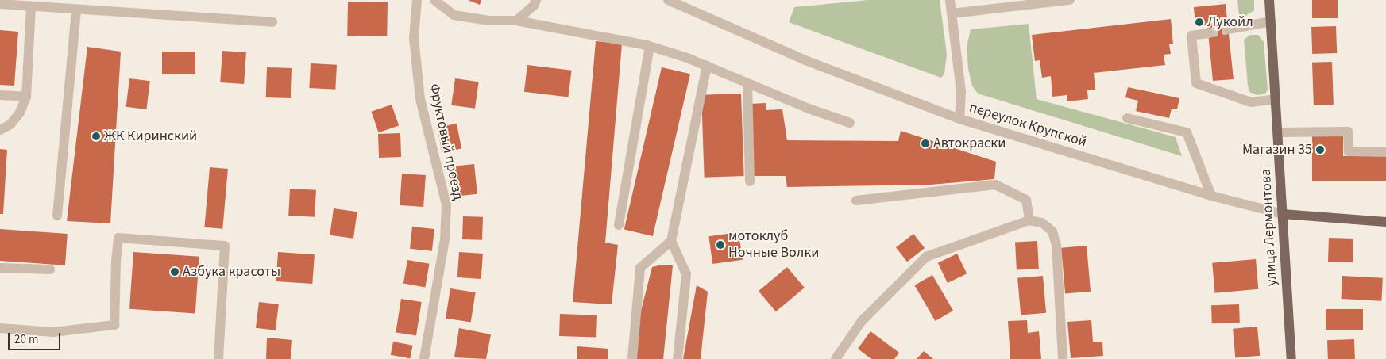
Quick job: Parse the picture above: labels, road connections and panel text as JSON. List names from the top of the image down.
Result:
{
  "streets": {
    "main road": ["улица Лермонтова"],
    "street": ["переулок Крупской", "Фруктовый проезд"]
  },
  "crossings": [
    ["переулок Крупской", "улица Лермонтова"]
  ],
  "places": [
    "Лукойл",
    "ЖК Киринский",
    "Автокраски",
    "Магазин 35",
    "мотоклуб Ночные Волки",
    "Азбука красоты"
  ],
  "scale_bar": "20 m"
}
